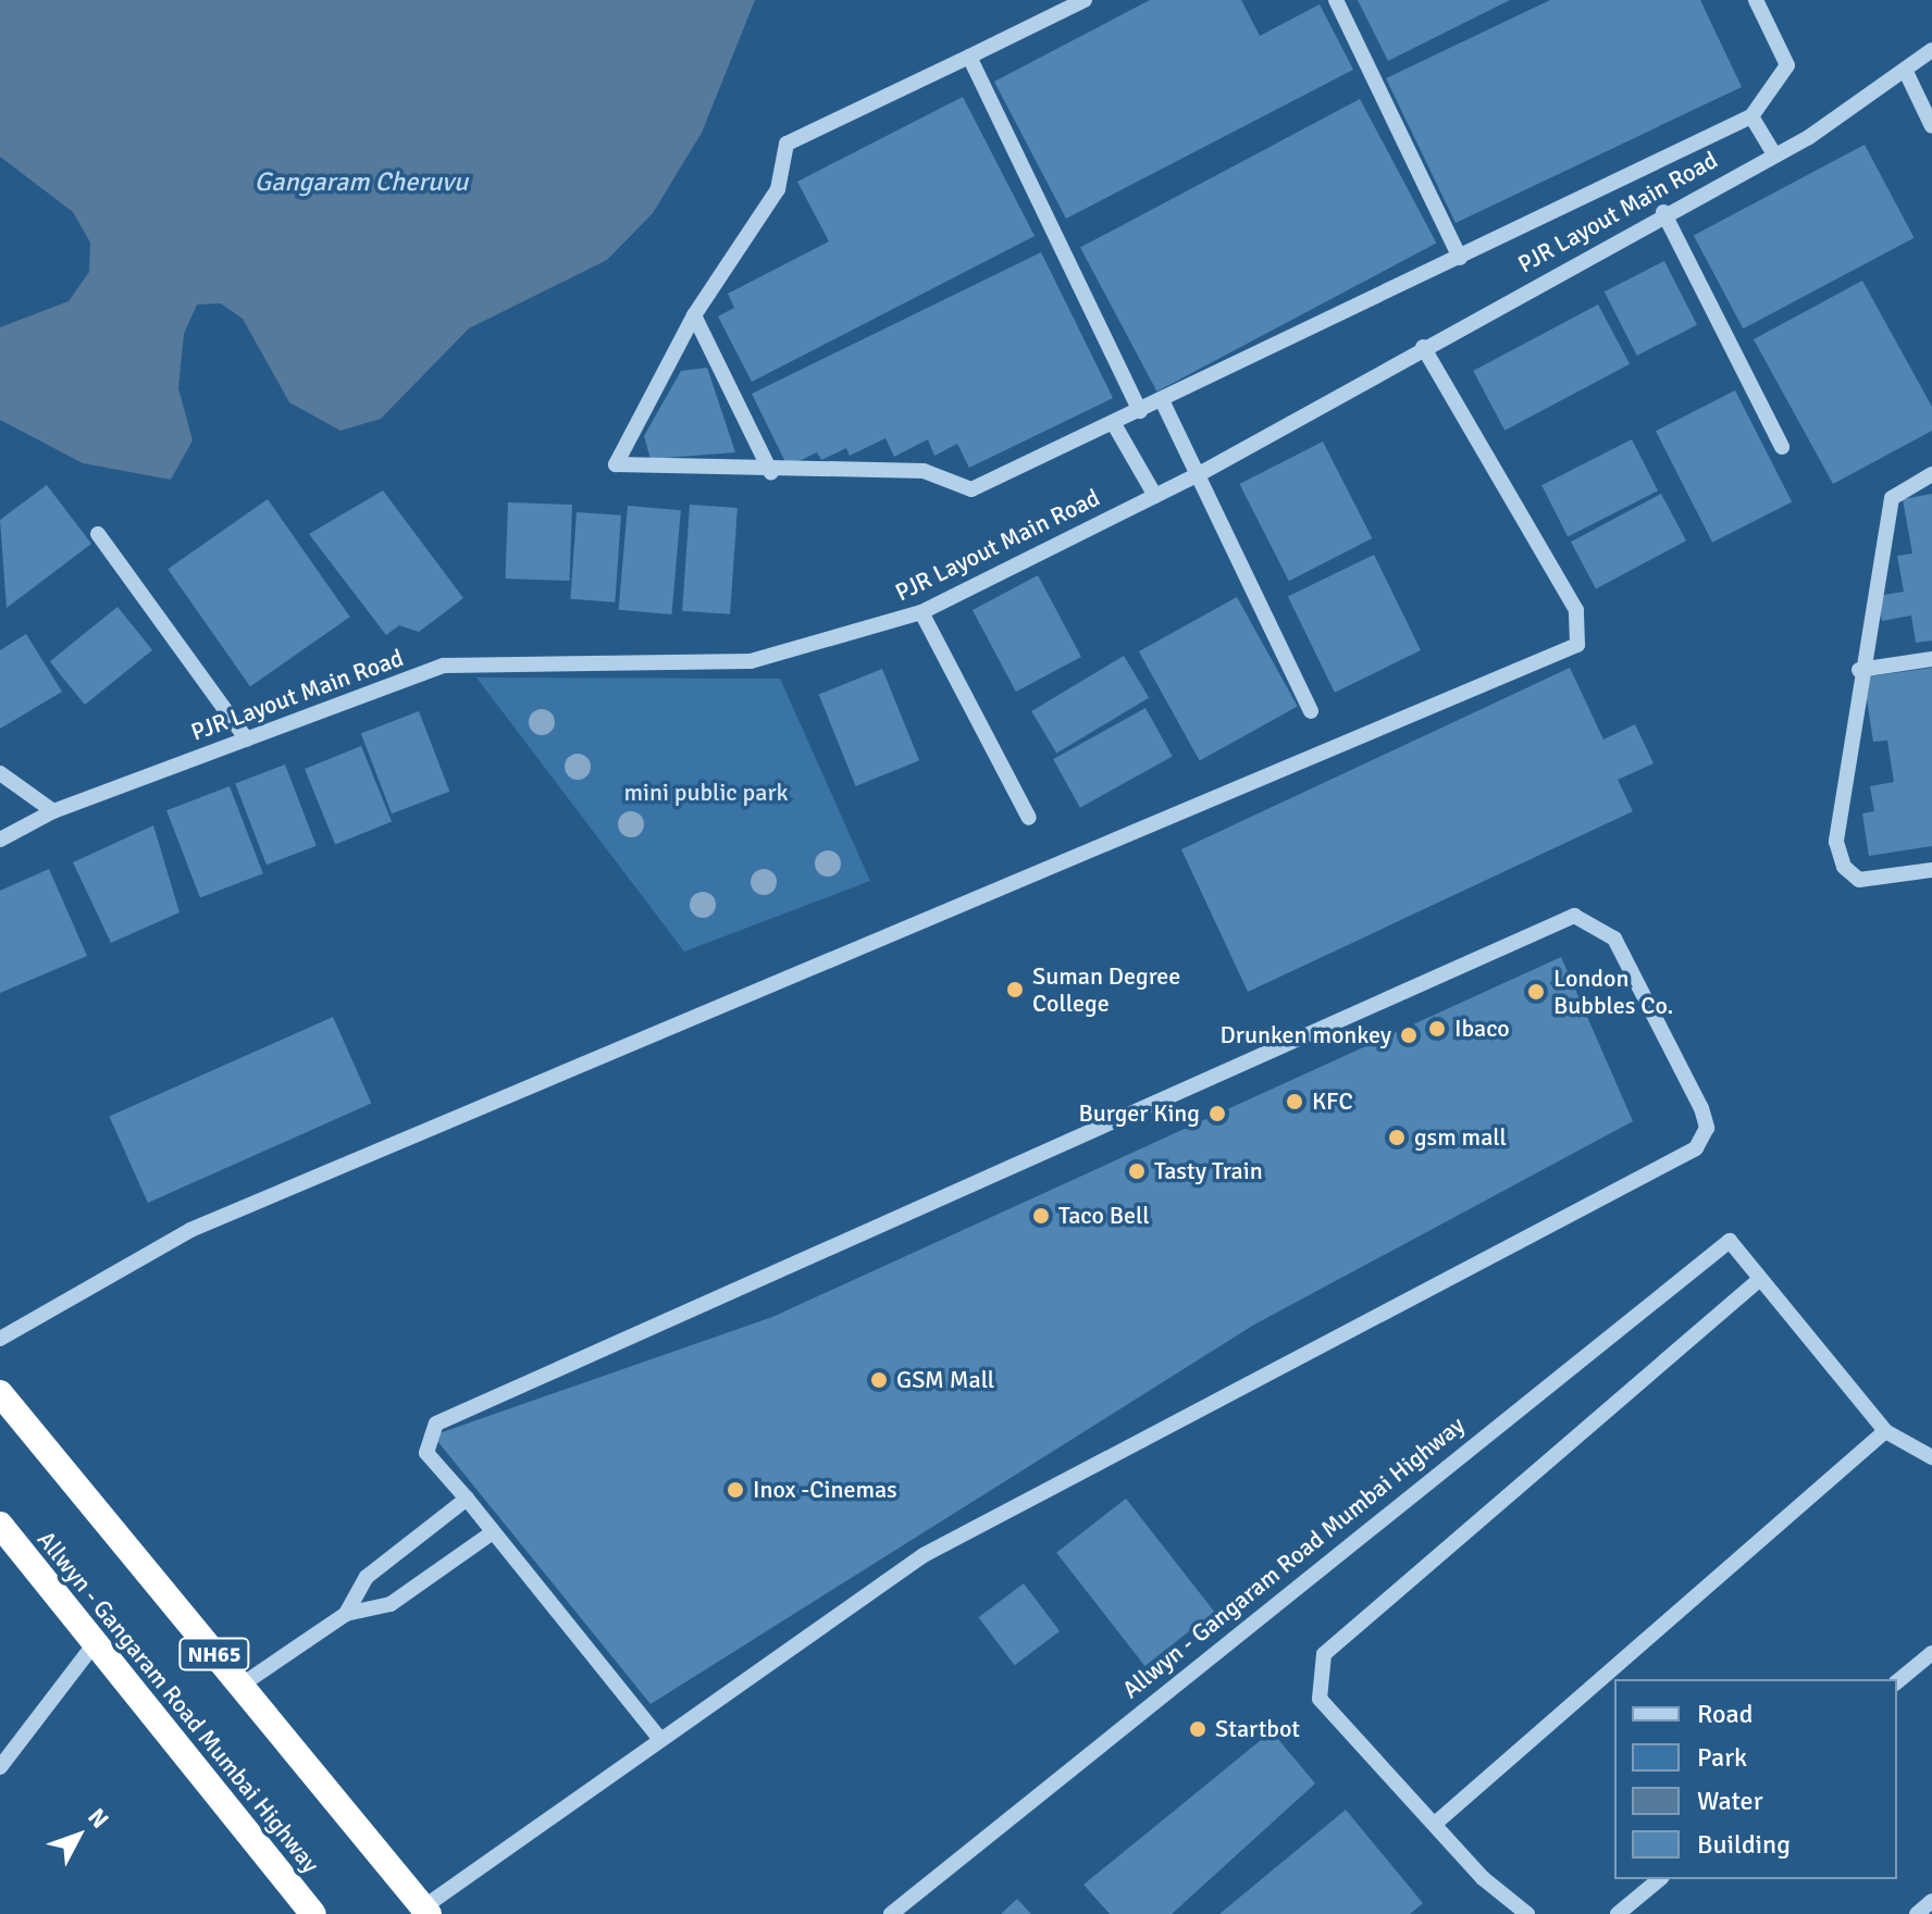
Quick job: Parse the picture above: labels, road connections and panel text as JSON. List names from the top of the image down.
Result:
{
  "streets": {
    "highway": ["Allwyn - Gangaram Road Mumbai Highway", "NH65"],
    "street": ["PJR Layout Main Road"]
  },
  "water": ["Gangaram Cheruvu"],
  "parks": ["mini public park"],
  "places": [
    "Suman Degree College",
    "London Bubbles Co.",
    "Ibaco",
    "Drunken monkey",
    "KFC",
    "Burger King",
    "gsm mall",
    "Tasty Train",
    "Taco Bell",
    "GSM Mall",
    "Inox -Cinemas",
    "Startbot"
  ],
  "legend": [
    "Road",
    "Park",
    "Water",
    "Building"
  ],
  "north": "top right"
}
